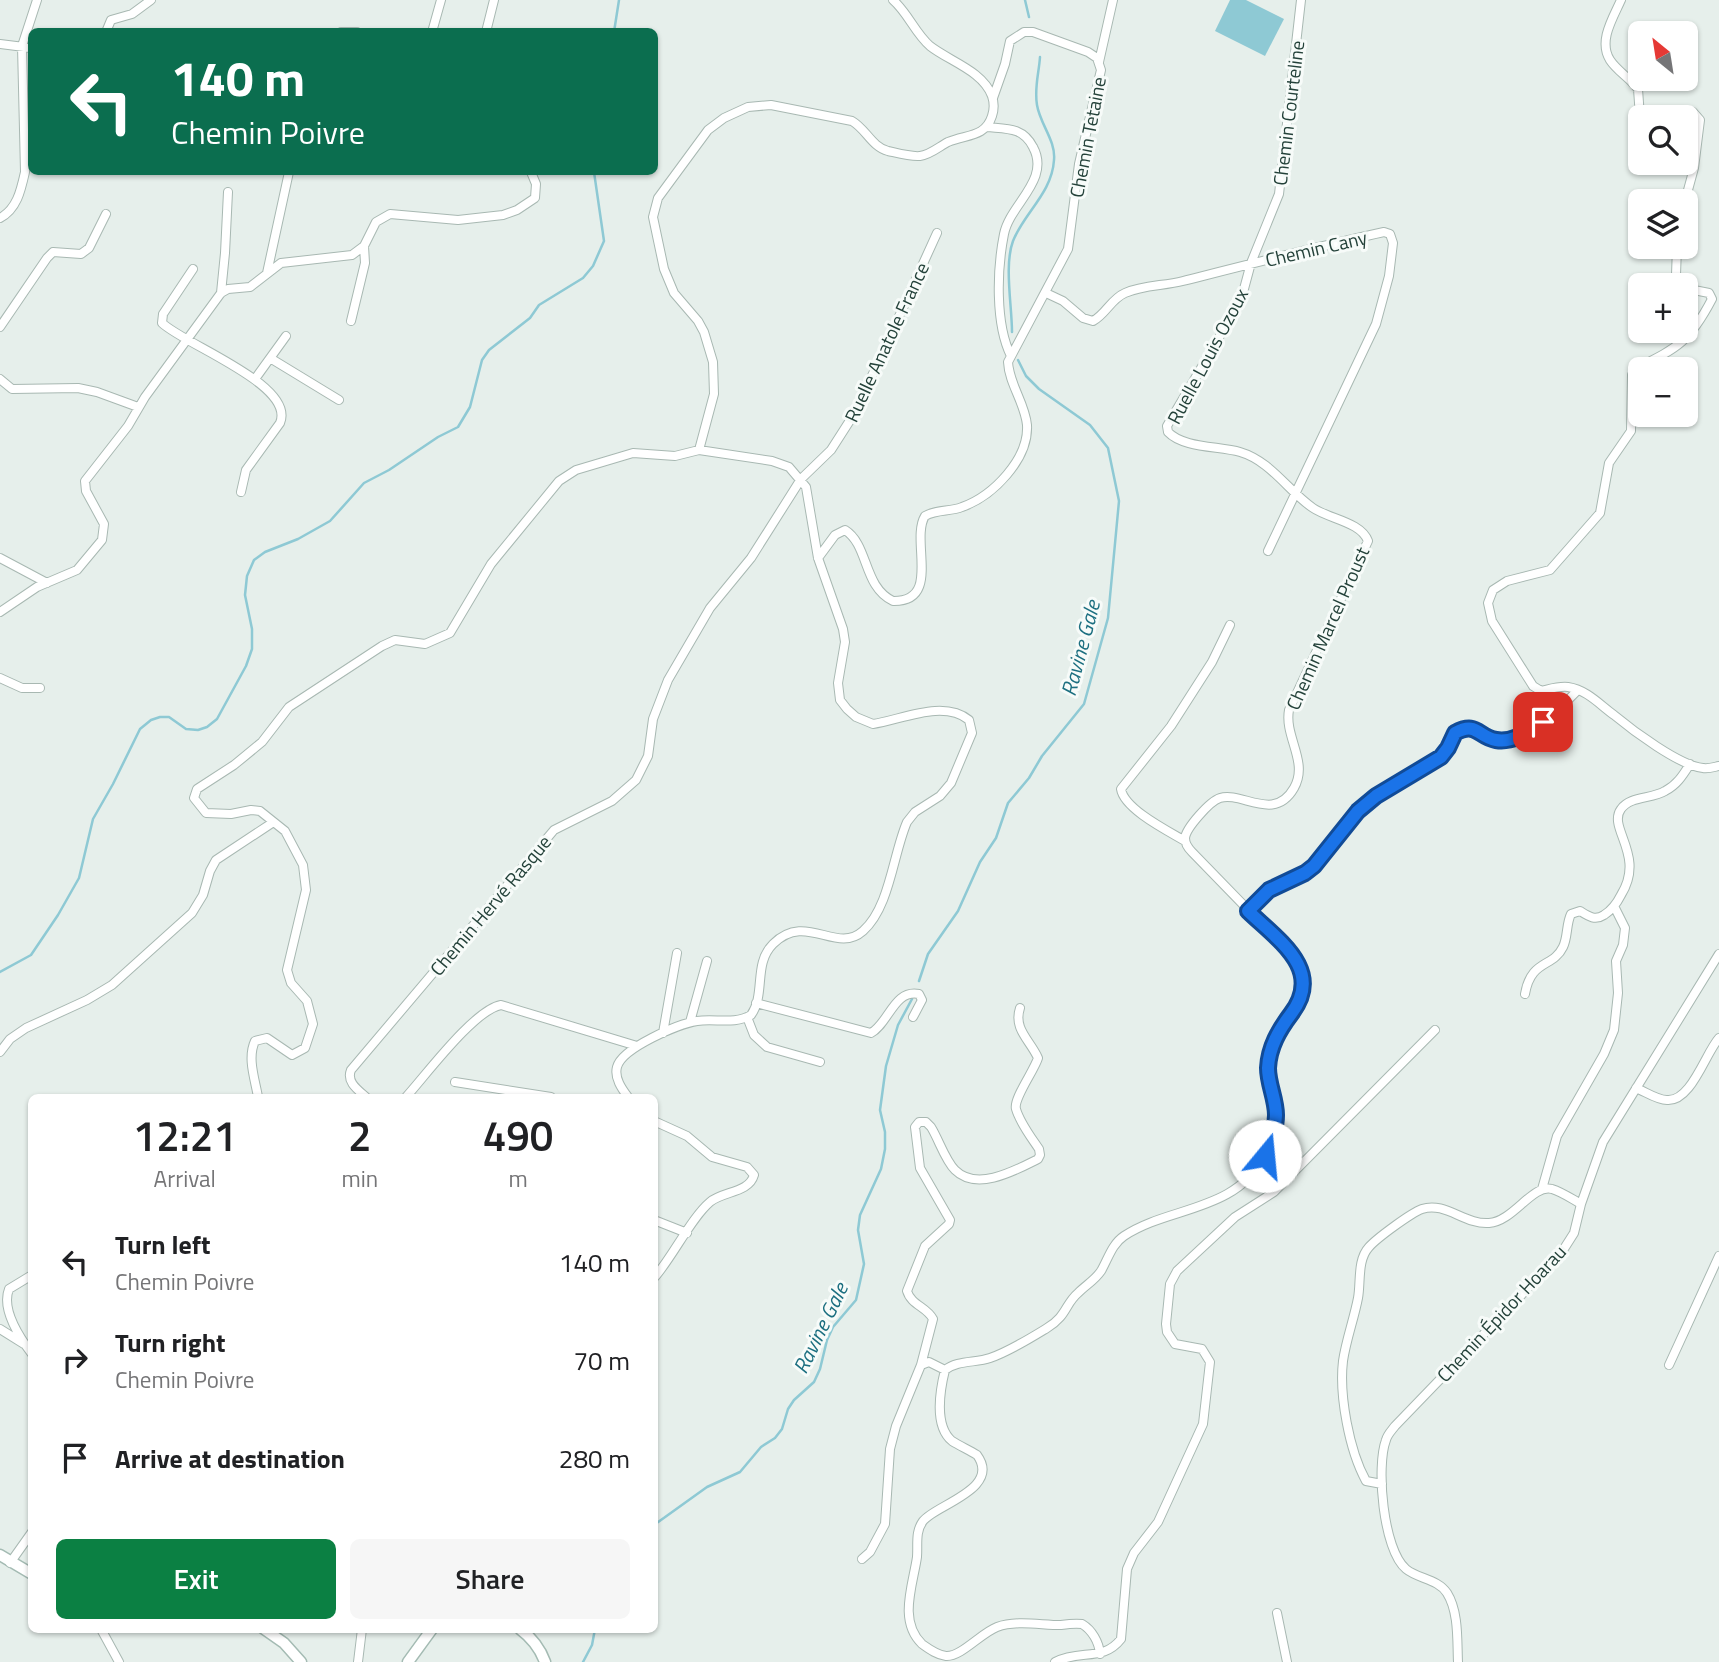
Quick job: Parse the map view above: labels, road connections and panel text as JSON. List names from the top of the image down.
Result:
{
  "streets": {
    "street": [
      "Chemin Courteline",
      "Chemin Tetaine",
      "Chemin Cany",
      "Ruelle Anatole France",
      "Ruelle Louis Ozoux",
      "Chemin Marcel Proust",
      "Chemin Hervé Rasque",
      "Chemin Épidor Hoarau"
    ]
  },
  "crossings": [
    ["Chemin Courteline", "Chemin Cany"],
    ["Chemin Courteline", "Ruelle Louis Ozoux"],
    ["Chemin Tetaine", "Chemin Cany"],
    ["Chemin Cany", "Ruelle Louis Ozoux"],
    ["Chemin Cany", "Chemin Marcel Proust"],
    ["Ruelle Anatole France", "Chemin Hervé Rasque"],
    ["Ruelle Louis Ozoux", "Chemin Marcel Proust"]
  ],
  "water": ["Ravine Gale"],
  "north": "top left",
  "page": {
    "map_buttons": ["+", "−"],
    "turn": ["140 m", "Chemin Poivre"],
    "eta": [
      "12:21",
      "Arrival",
      "2",
      "min",
      "490",
      "m"
    ],
    "list": [
      {
        "name": "Turn left",
        "note": "Chemin Poivre",
        "value": "140 m"
      },
      {
        "name": "Turn right",
        "note": "Chemin Poivre",
        "value": "70 m"
      },
      {
        "name": "Arrive at destination",
        "value": "280 m"
      }
    ],
    "buttons": ["Exit", "Share"]
  }
}
